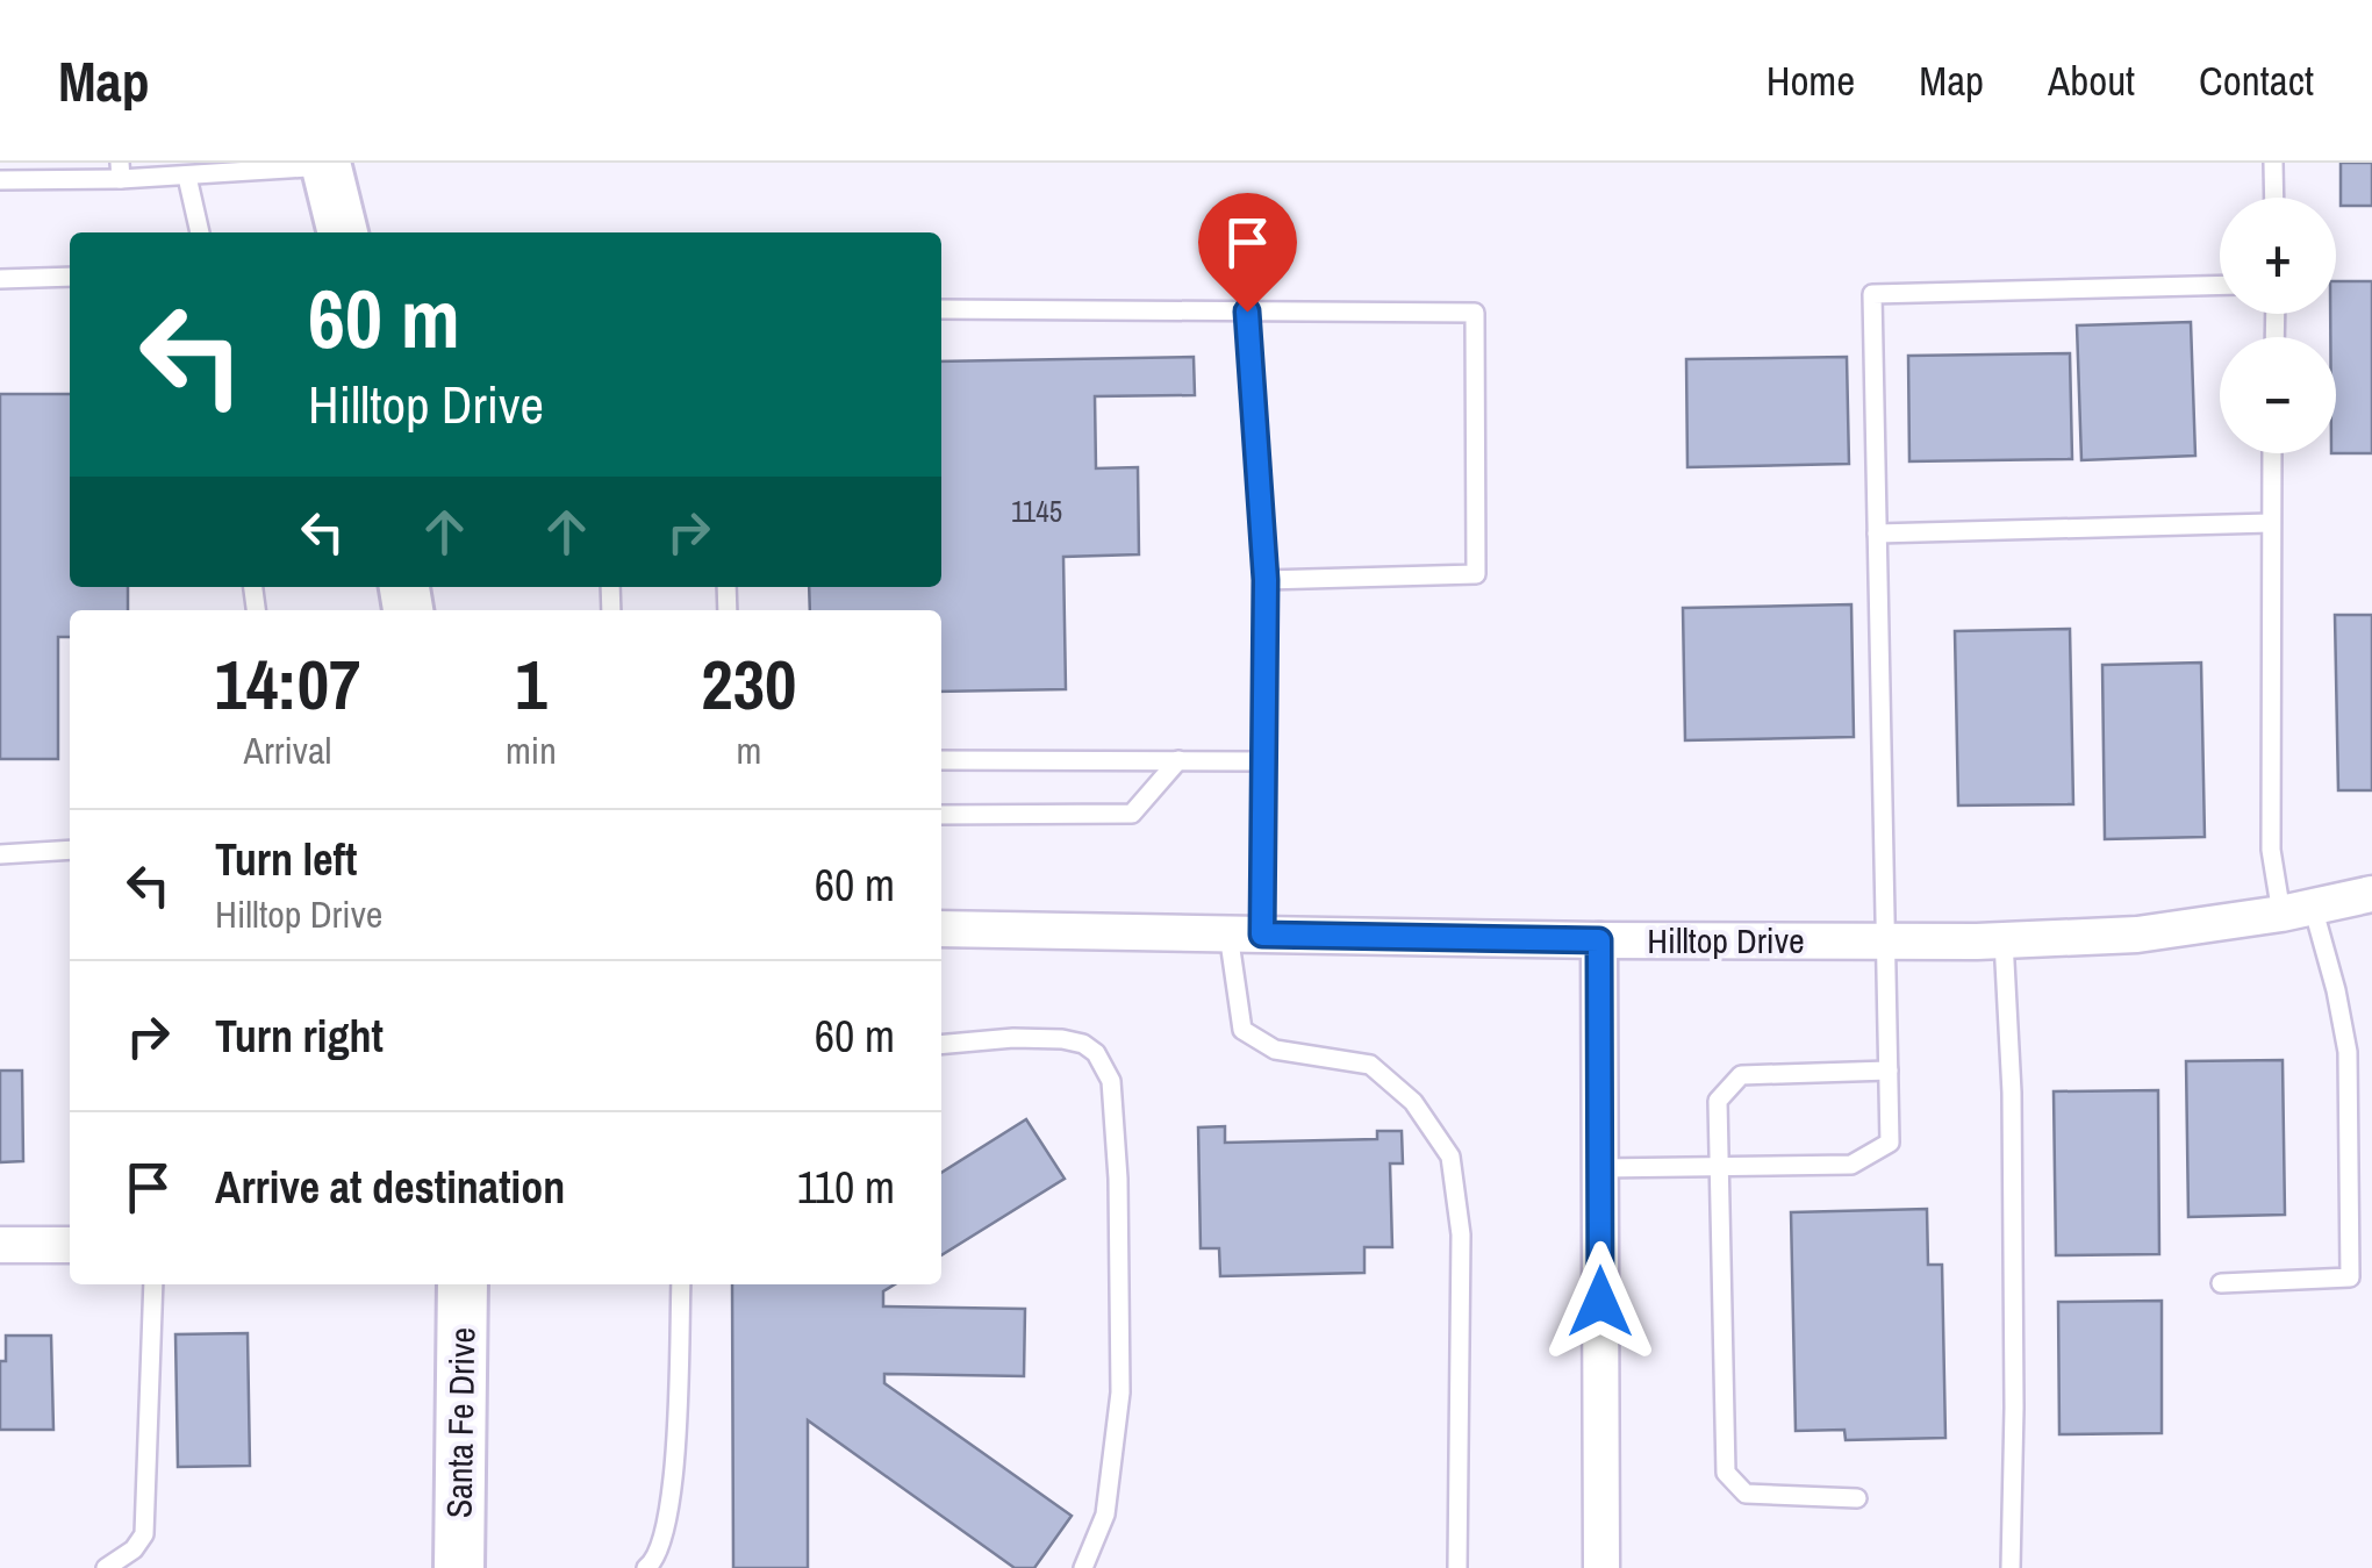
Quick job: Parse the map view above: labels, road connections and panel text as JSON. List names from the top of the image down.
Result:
{
  "streets": {
    "main road": ["Santa Fe Drive"],
    "street": ["Hilltop Drive"]
  },
  "house_numbers": ["1145"],
  "page": {
    "header": "Map",
    "nav": [
      "Home",
      "Map",
      "About",
      "Contact"
    ],
    "map_buttons": ["+", "−"],
    "turn": ["60 m", "Hilltop Drive"],
    "eta": [
      "14:07",
      "Arrival",
      "1",
      "min",
      "230",
      "m"
    ],
    "list": [
      {
        "name": "Turn left",
        "note": "Hilltop Drive",
        "value": "60 m"
      },
      {
        "name": "Turn right",
        "value": "60 m"
      },
      {
        "name": "Arrive at destination",
        "value": "110 m"
      }
    ]
  }
}
